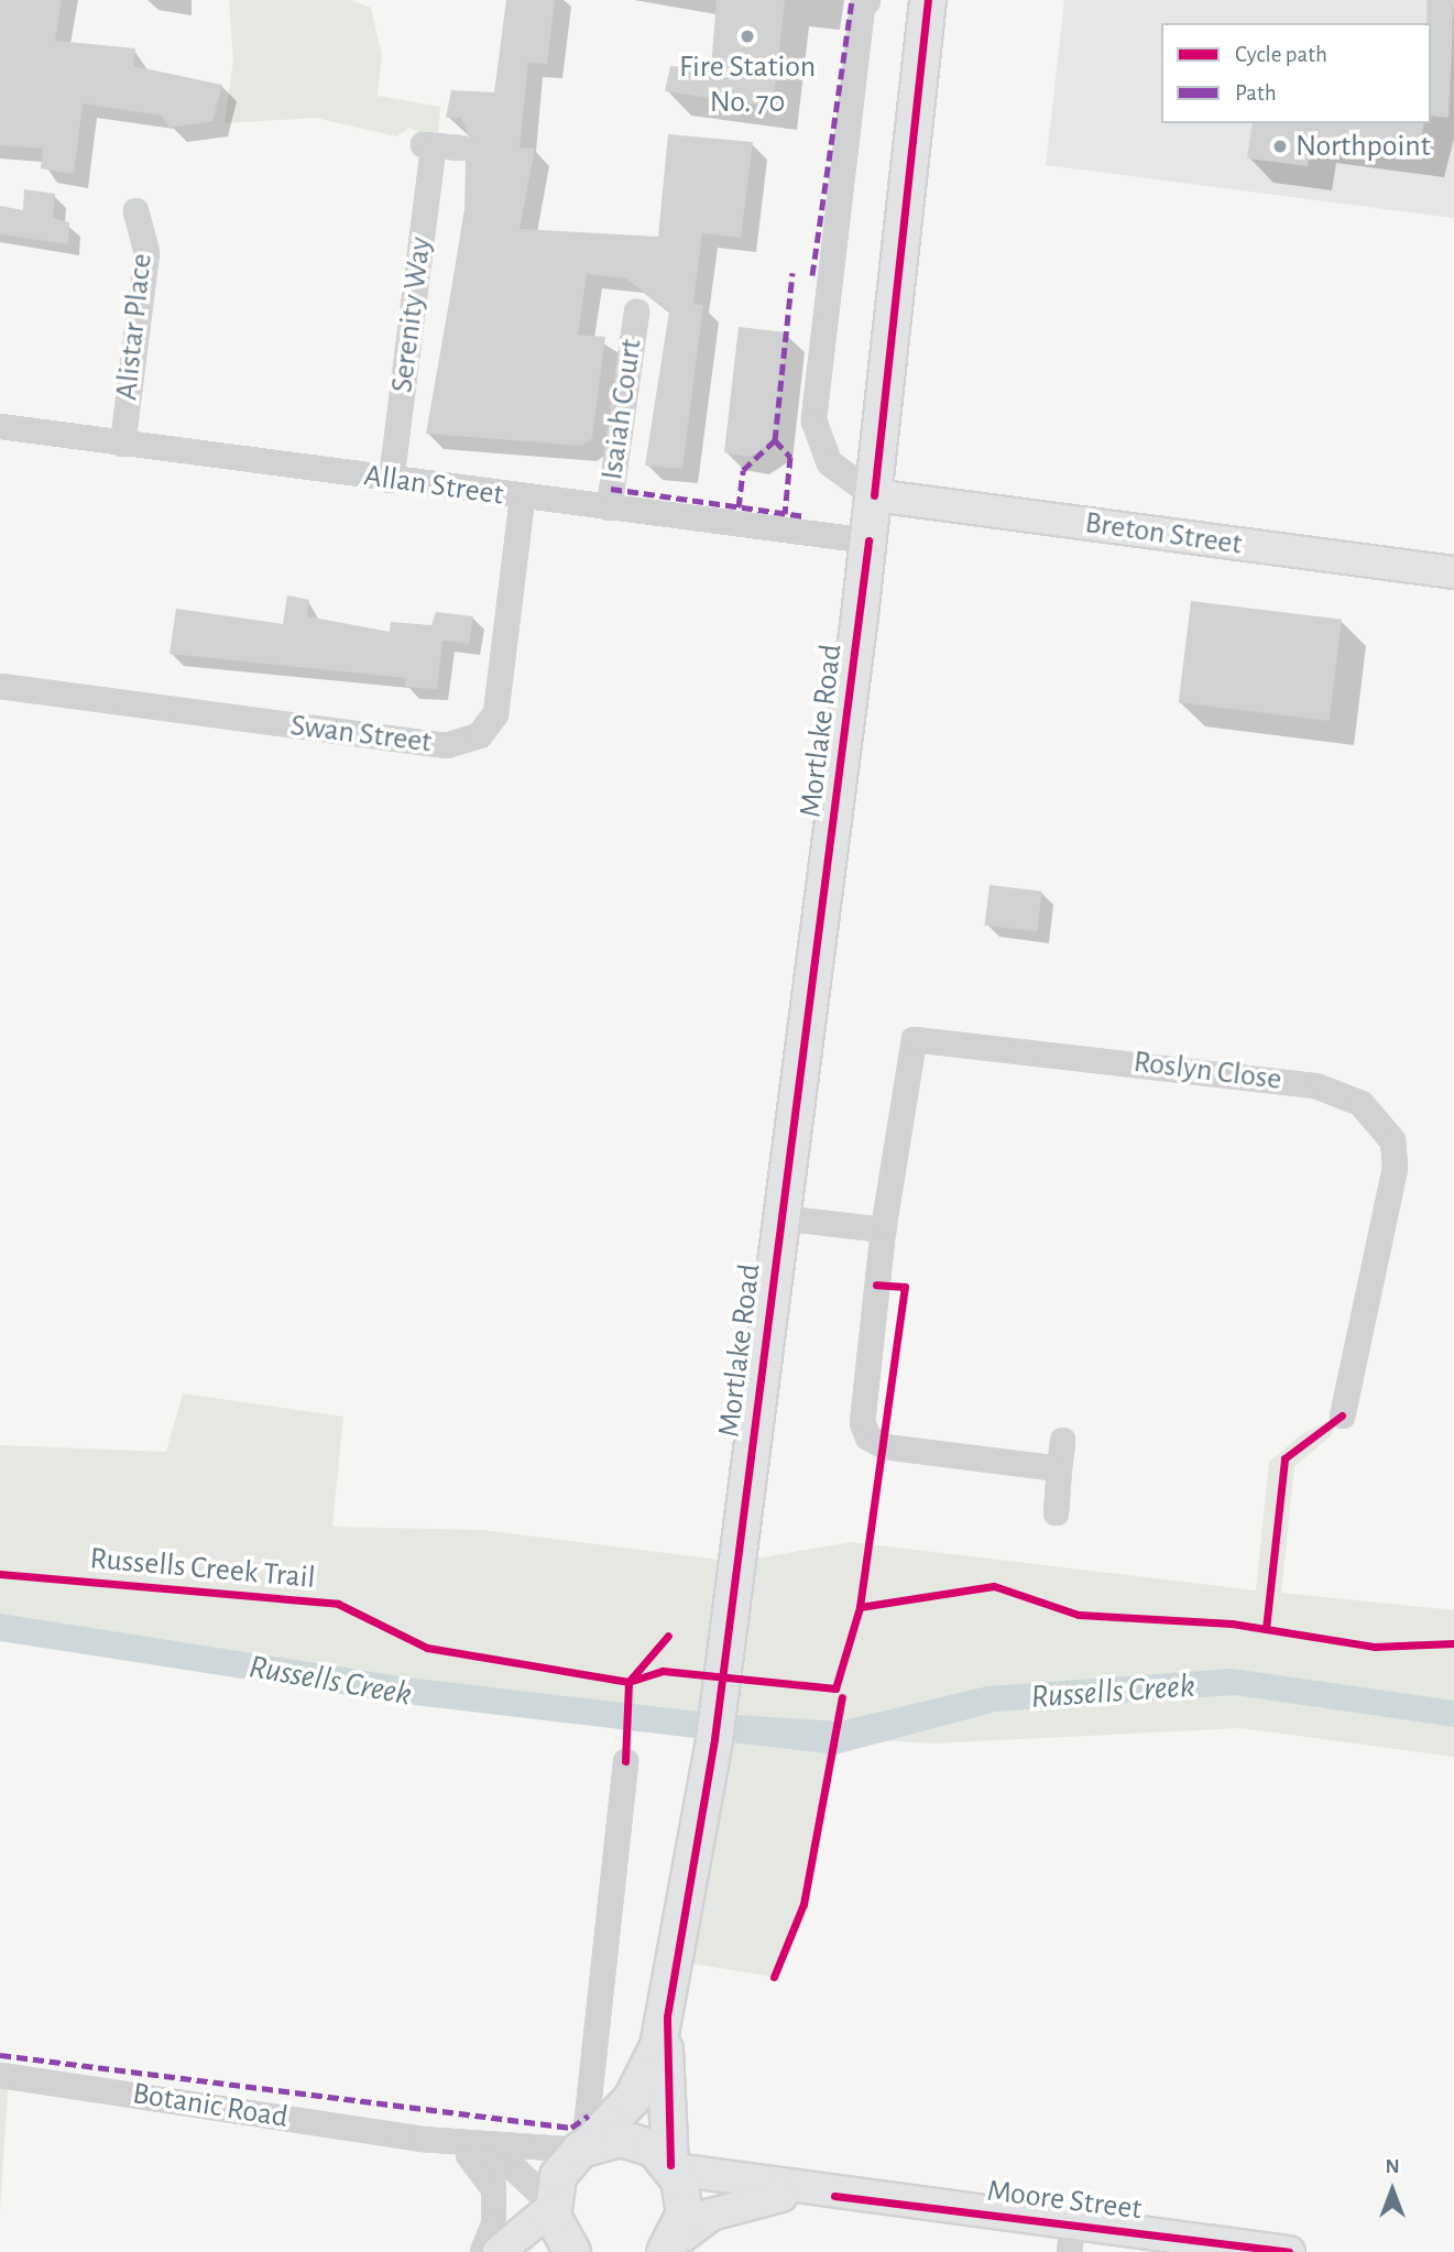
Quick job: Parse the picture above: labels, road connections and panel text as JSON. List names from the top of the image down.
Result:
{
  "streets": {
    "main road": ["Mortlake Road"],
    "street": [
      "Serenity Way",
      "Alistar Place",
      "Isaiah Court",
      "Allan Street",
      "Breton Street",
      "Swan Street",
      "Roslyn Close",
      "Botanic Road",
      "Moore Street"
    ],
    "cycle path": ["Russells Creek Trail"]
  },
  "crossings": [
    ["Serenity Way", "Allan Street"],
    ["Alistar Place", "Allan Street"],
    ["Isaiah Court", "Allan Street"],
    ["Allan Street", "Mortlake Road"],
    ["Allan Street", "Swan Street"],
    ["Breton Street", "Mortlake Road"],
    ["Mortlake Road", "Botanic Road"],
    ["Mortlake Road", "Moore Street"]
  ],
  "water": ["Russells Creek"],
  "places": ["Fire Station No. 70", "Northpoint"],
  "legend": ["Cycle path", "Path"],
  "north": "top"
}
